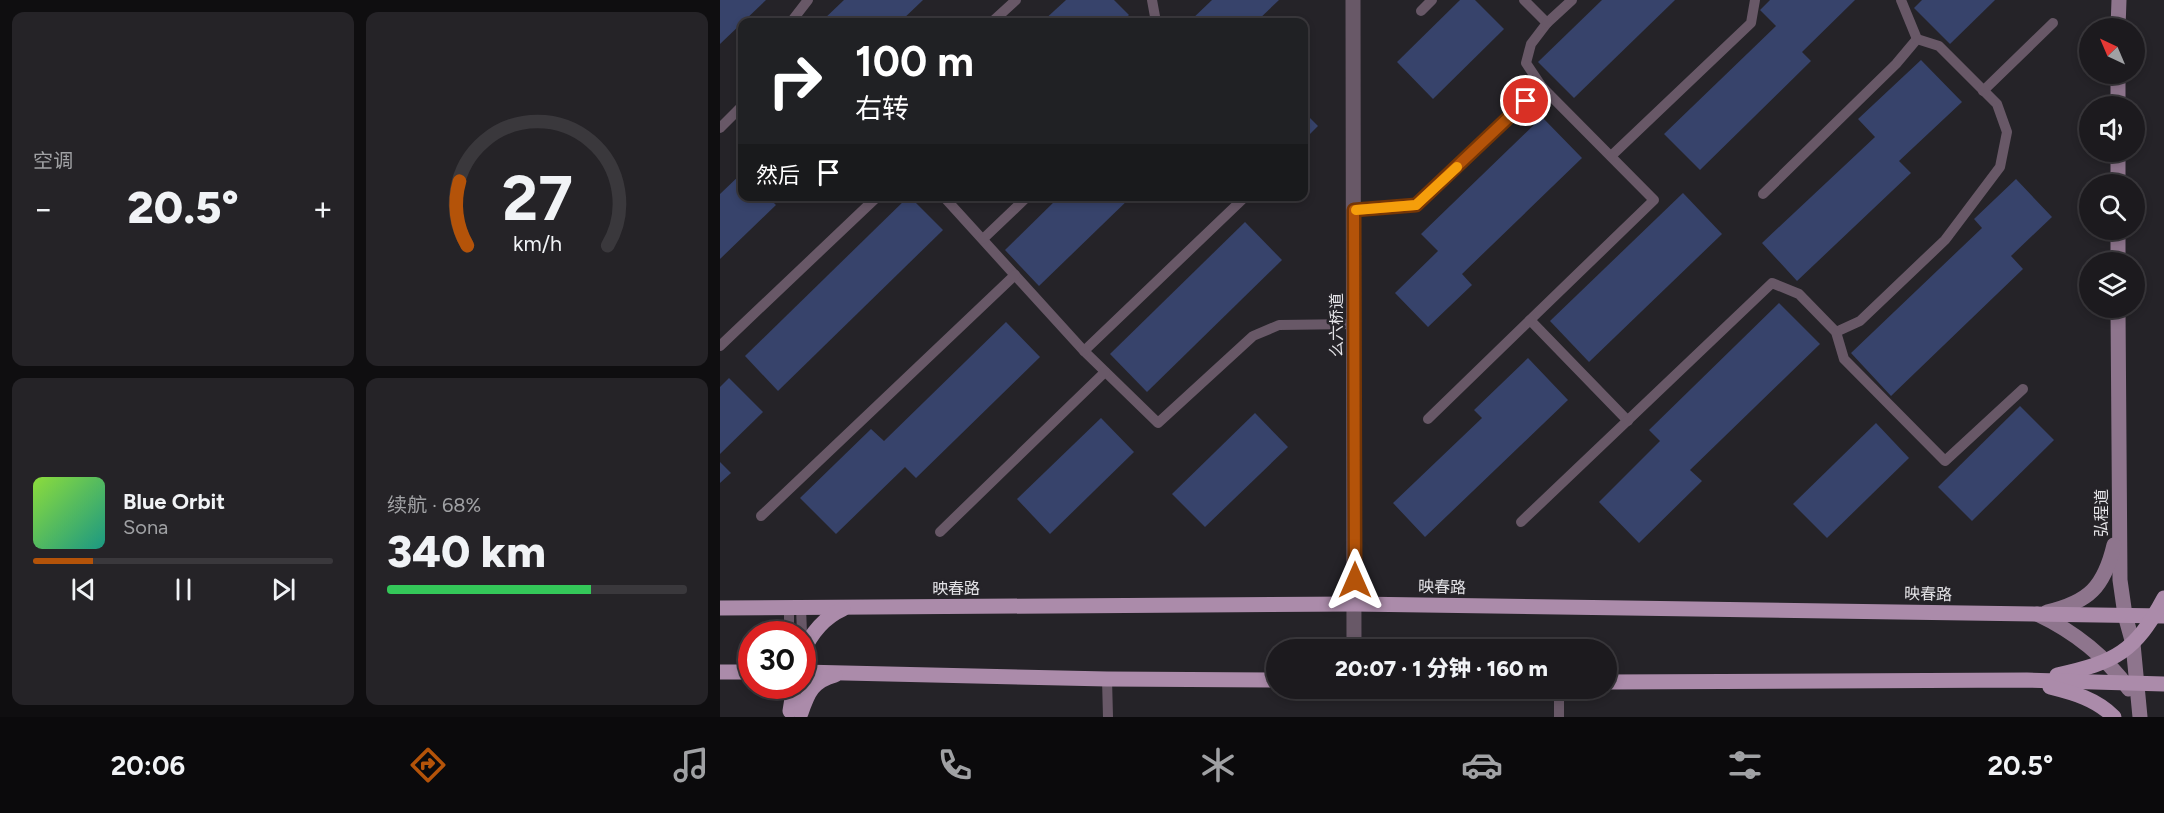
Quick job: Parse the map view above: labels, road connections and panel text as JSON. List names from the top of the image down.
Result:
{
  "streets": {
    "main road": ["弘程道", "映春路"],
    "street": ["么六桥道"]
  },
  "crossings": [
    ["么六桥道", "映春路"],
    ["弘程道", "映春路"]
  ],
  "north": "top left",
  "page": {
    "tile": [
      "空调",
      ["续航 · 68%", "340 km"]
    ],
    "turn": ["100 m", "右转"],
    "then": "然后",
    "heat": ["−", "20.5°", "+"],
    "song": ["Blue Orbit", "Sona"],
    "limit": "30",
    "trip": "20:07 · 1 分钟 · 160 m",
    "tabs": ["20:06", "20.5°"],
    "gauge": ["27", "km/h"]
  }
}
